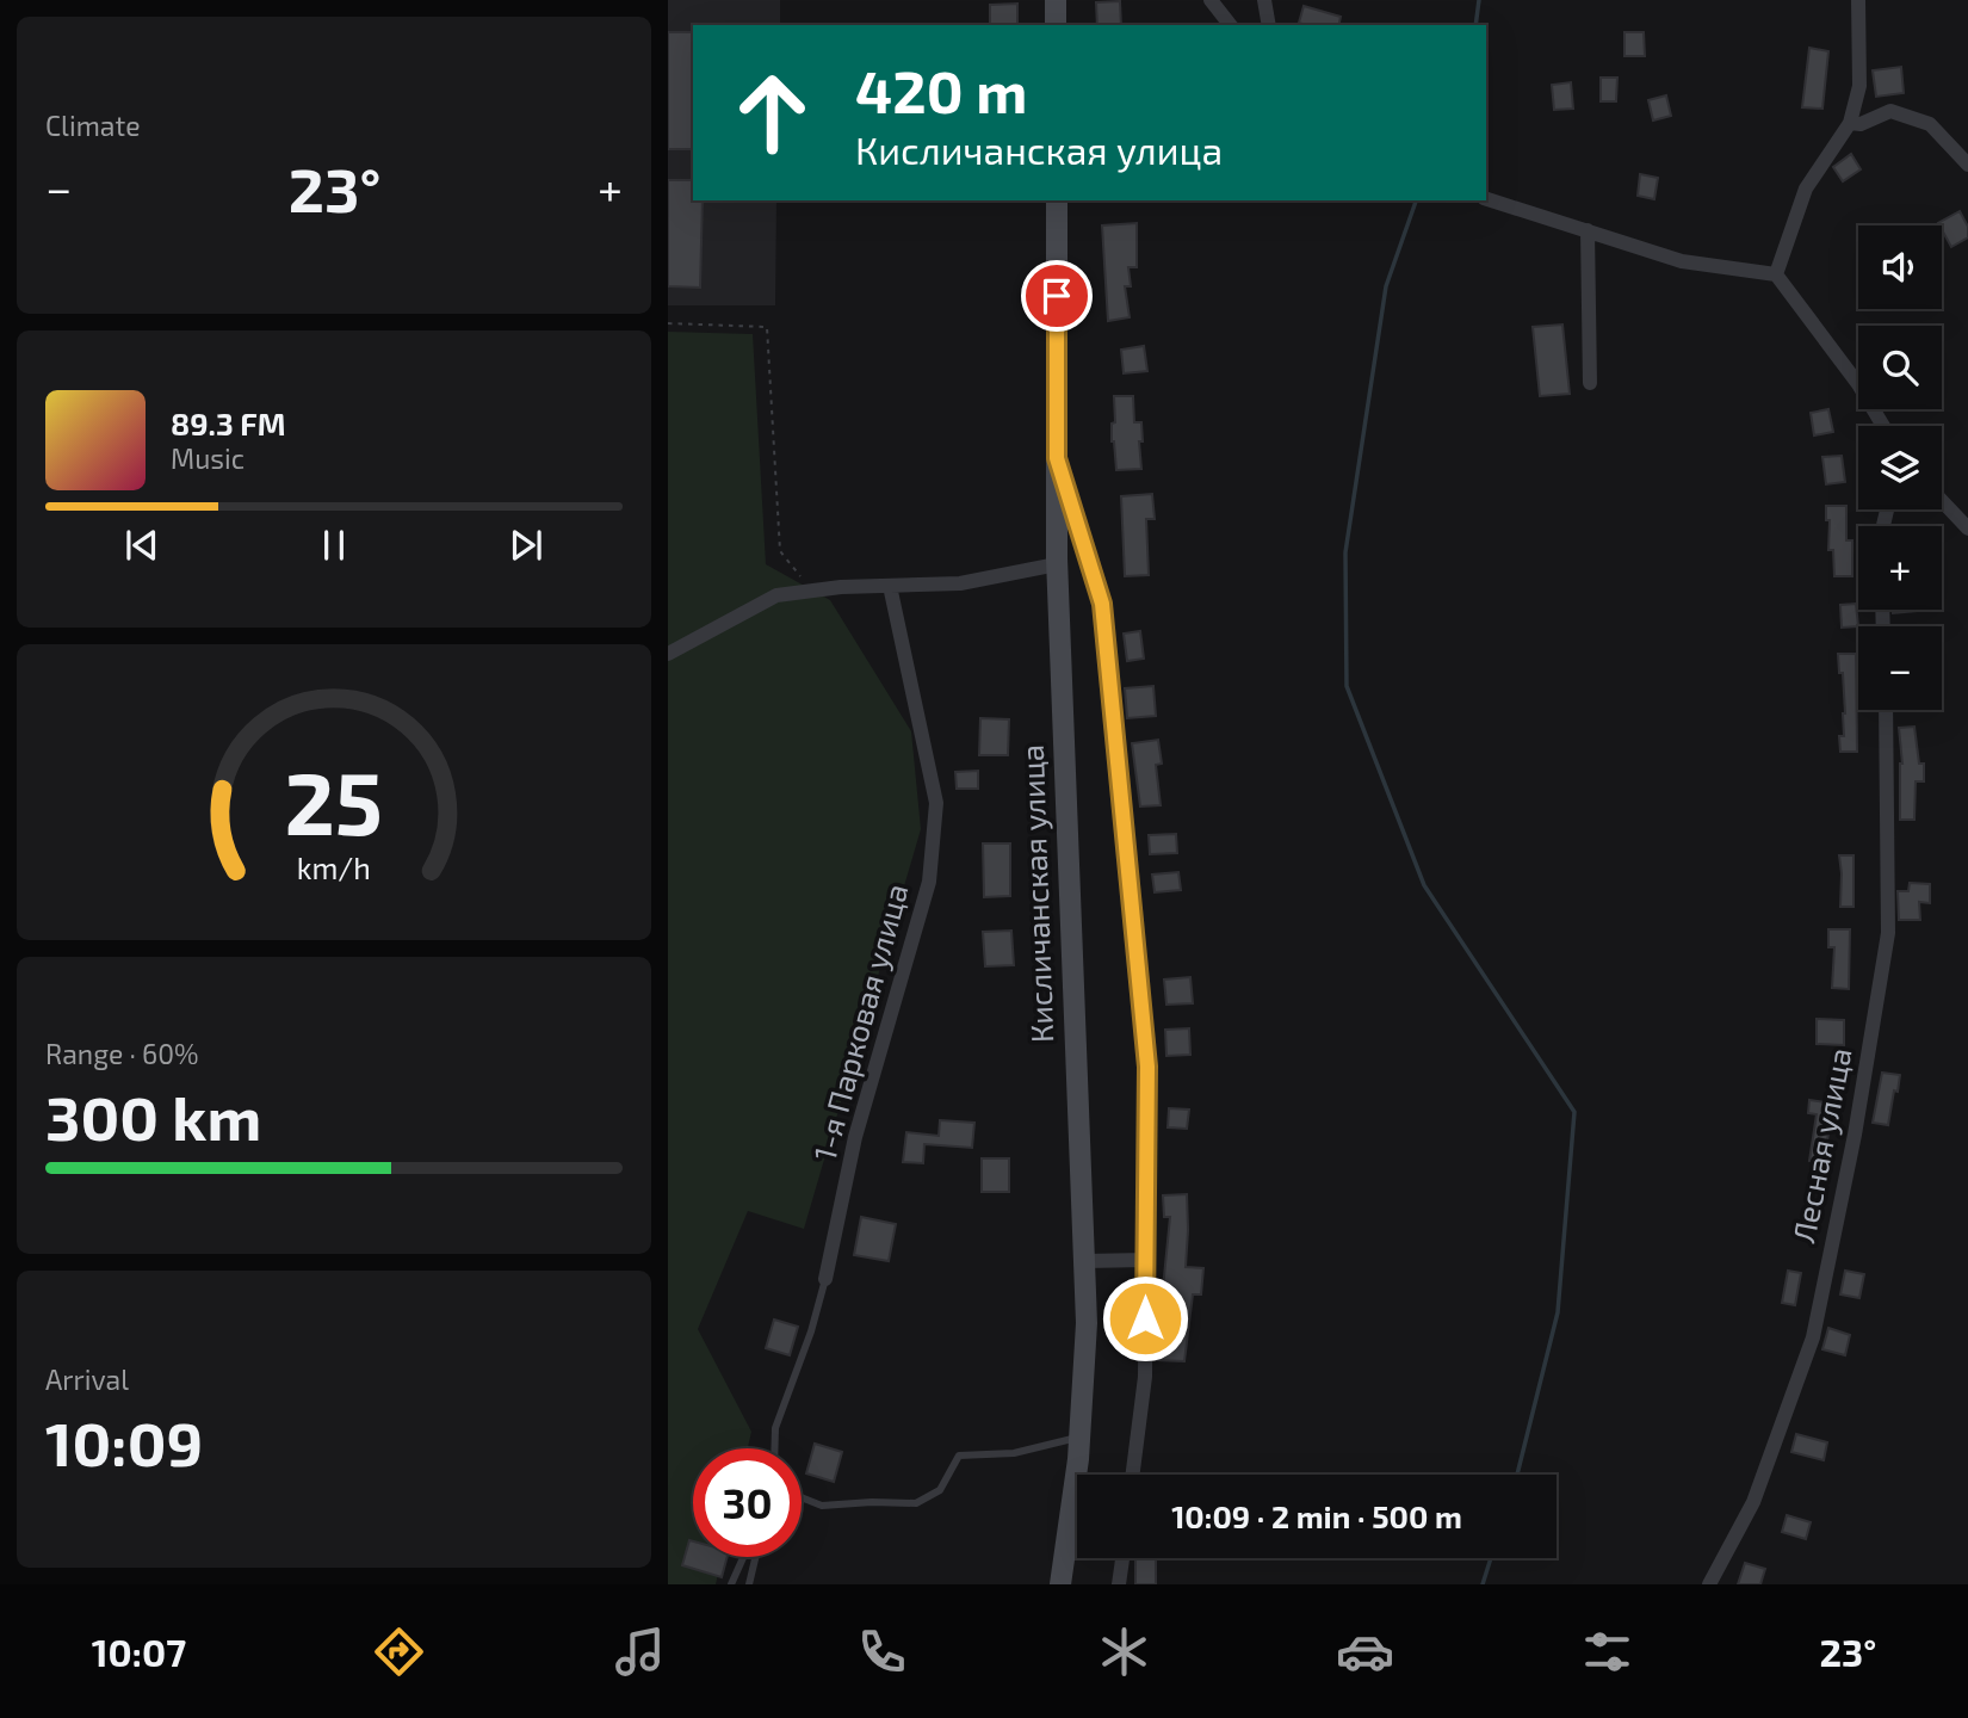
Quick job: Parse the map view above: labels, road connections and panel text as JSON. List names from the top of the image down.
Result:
{
  "streets": {
    "street": ["Кисличанская улица", "1-я Парковая улица", "Лесная улица"]
  },
  "page": {
    "tile": [
      "Climate",
      ["Range · 60%", "300 km"],
      ["Arrival", "10:09"]
    ],
    "turn": ["420 m", "Кисличанская улица"],
    "heat": ["−", "23°", "+"],
    "map_buttons": ["+", "−"],
    "song": ["89.3 FM", "Music"],
    "limit": "30",
    "trip": "10:09 · 2 min · 500 m",
    "tabs": ["10:07", "23°"],
    "gauge": ["25", "km/h"]
  }
}
